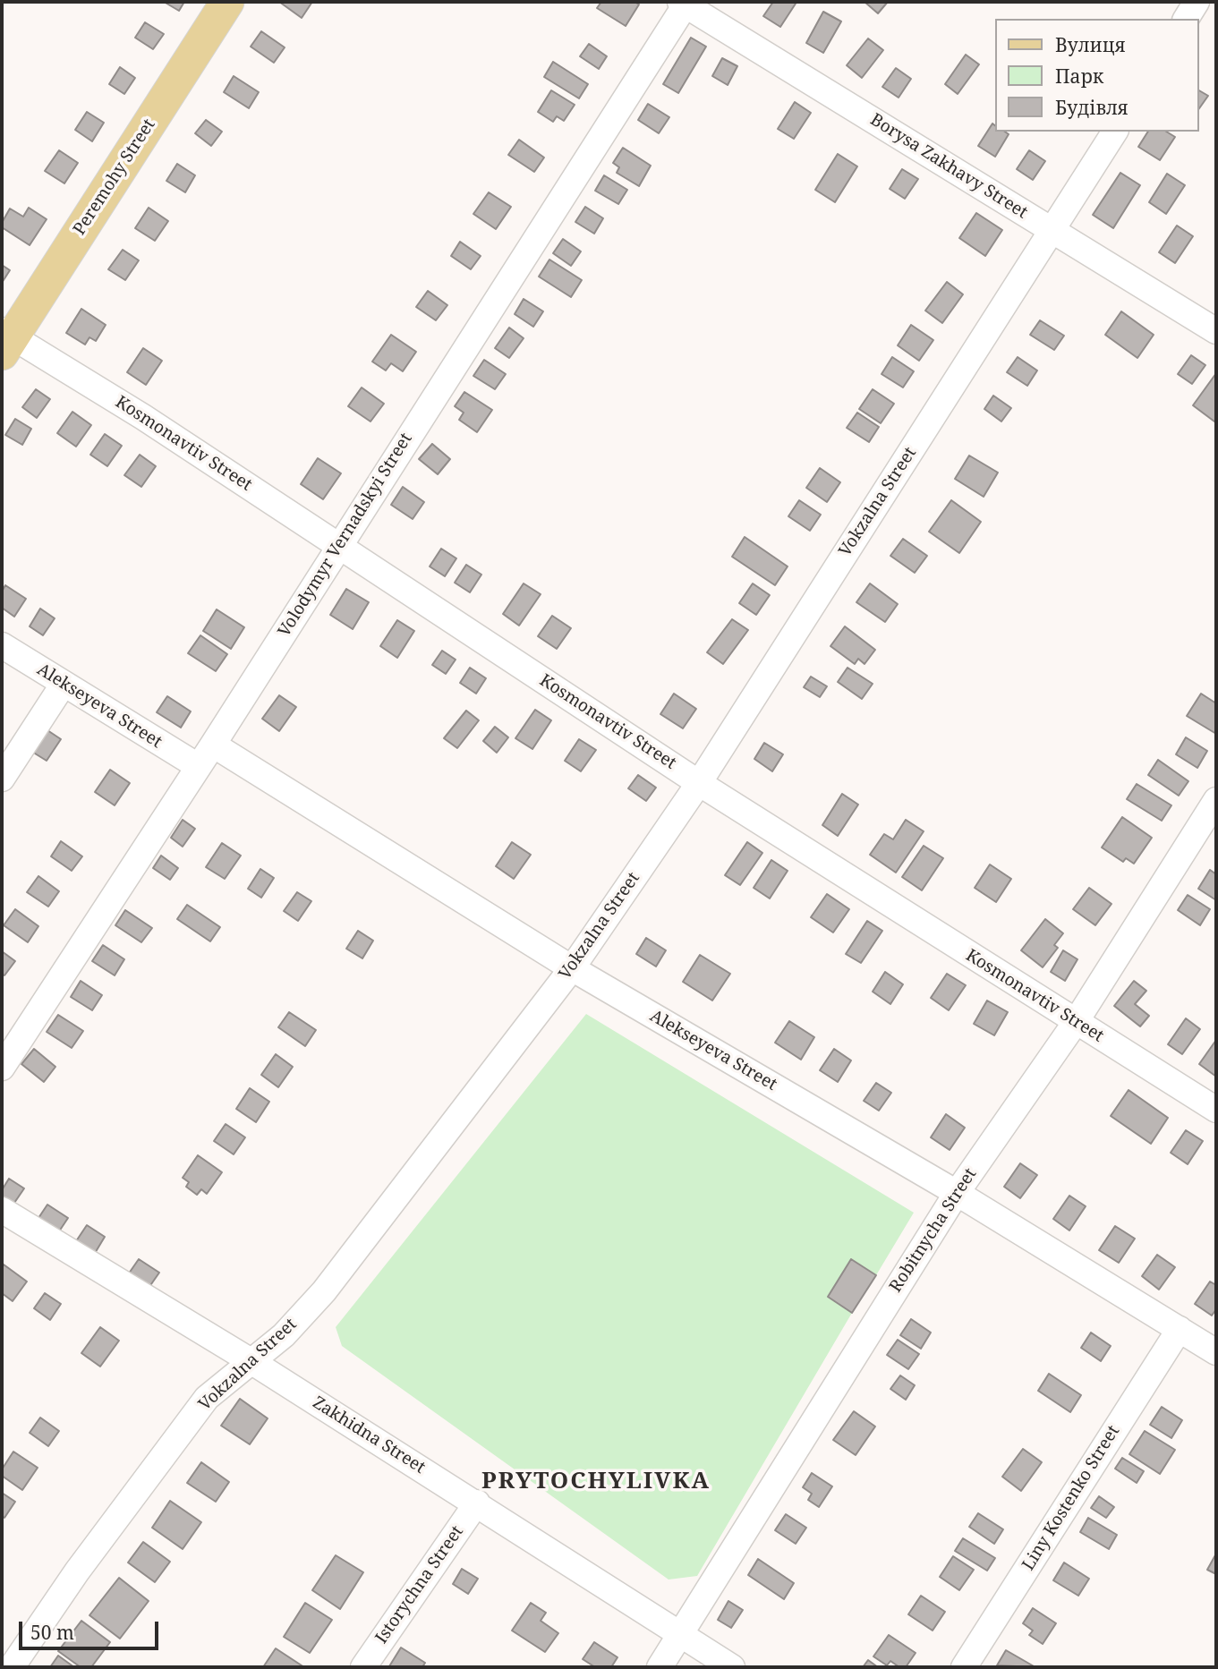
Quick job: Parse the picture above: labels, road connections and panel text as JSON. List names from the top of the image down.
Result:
{
  "streets": {
    "main road": ["Peremohy Street"],
    "street": [
      "Borysa Zakhavy Street",
      "Kosmonavtiv Street",
      "Vokzalna Street",
      "Volodymyr Vernadskyi Street",
      "Alekseyeva Street",
      "Robitnycha Street",
      "Zakhidna Street",
      "Liny Kostenko Street",
      "Istorychna Street"
    ]
  },
  "crossings": [
    ["Borysa Zakhavy Street", "Vokzalna Street"],
    ["Borysa Zakhavy Street", "Volodymyr Vernadskyi Street"],
    ["Peremohy Street", "Kosmonavtiv Street"],
    ["Kosmonavtiv Street", "Vokzalna Street"],
    ["Kosmonavtiv Street", "Volodymyr Vernadskyi Street"],
    ["Kosmonavtiv Street", "Robitnycha Street"],
    ["Vokzalna Street", "Alekseyeva Street"],
    ["Vokzalna Street", "Zakhidna Street"],
    ["Volodymyr Vernadskyi Street", "Alekseyeva Street"],
    ["Alekseyeva Street", "Robitnycha Street"],
    ["Alekseyeva Street", "Liny Kostenko Street"],
    ["Robitnycha Street", "Zakhidna Street"],
    ["Zakhidna Street", "Istorychna Street"]
  ],
  "districts": ["PRYTOCHYLIVKA"],
  "legend": ["Вулиця", "Парк", "Будівля"],
  "scale_bar": "50 m"
}
